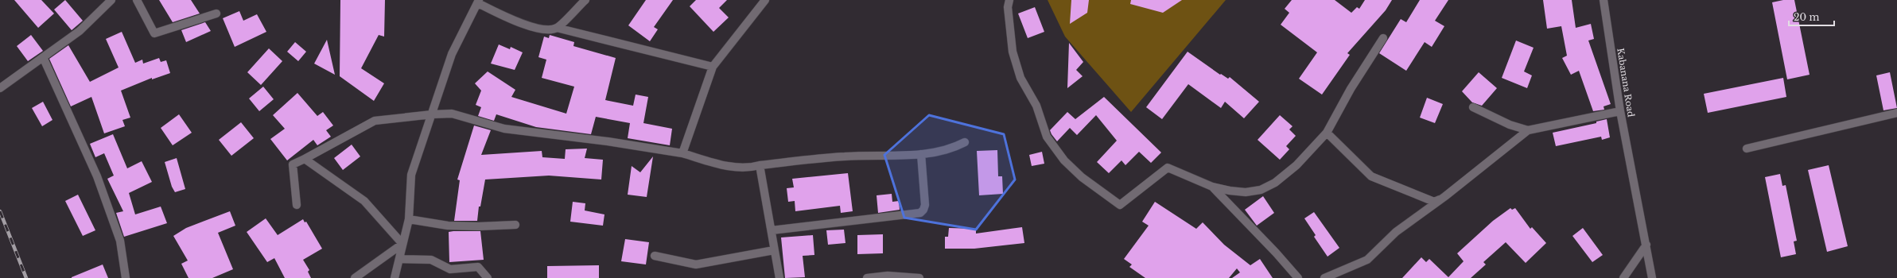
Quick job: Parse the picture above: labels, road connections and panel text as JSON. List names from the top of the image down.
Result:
{
  "streets": {
    "street": ["Kabanana Road"]
  },
  "scale_bar": "20 m"
}
